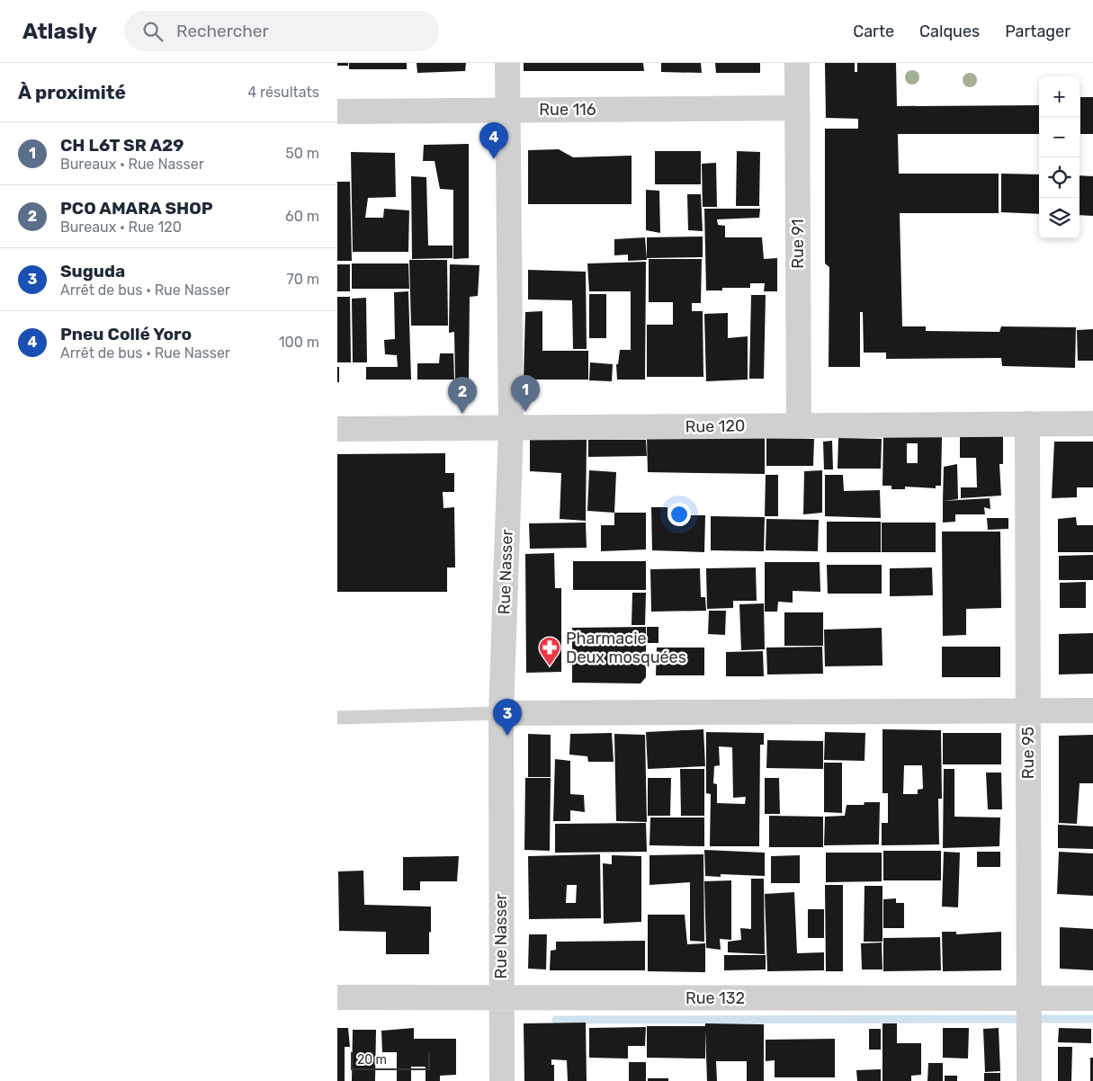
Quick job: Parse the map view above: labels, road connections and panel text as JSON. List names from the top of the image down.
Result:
{
  "streets": {
    "street": [
      "Rue 116",
      "Rue 91",
      "Rue 120",
      "Rue Nasser",
      "Rue 95",
      "Rue 132"
    ]
  },
  "crossings": [
    ["Rue 116", "Rue 91"],
    ["Rue 116", "Rue Nasser"],
    ["Rue 91", "Rue 120"],
    ["Rue 120", "Rue Nasser"],
    ["Rue 120", "Rue 95"],
    ["Rue Nasser", "Rue 132"],
    ["Rue 95", "Rue 132"]
  ],
  "places": {
    "pharmacy": ["Pharmacie Deux mosquées"]
  },
  "scale_bar": "20 m",
  "page": {
    "header": "Atlasly",
    "search": "Rechercher",
    "nav": ["Carte", "Calques", "Partager"],
    "heading": ["À proximité", "4 résultats"],
    "map_buttons": ["+", "−"],
    "list": [
      {
        "mark": "1",
        "name": "CH L6T SR A29",
        "note": "Bureaux · Rue Nasser",
        "value": "50 m"
      },
      {
        "mark": "2",
        "name": "PCO AMARA SHOP",
        "note": "Bureaux · Rue 120",
        "value": "60 m"
      },
      {
        "mark": "3",
        "name": "Suguda",
        "note": "Arrêt de bus · Rue Nasser",
        "value": "70 m"
      },
      {
        "mark": "4",
        "name": "Pneu Collé Yoro",
        "note": "Arrêt de bus · Rue Nasser",
        "value": "100 m"
      }
    ],
    "pins": [
      "4",
      "1",
      "2",
      "3"
    ],
    "scale": "20 m"
  }
}
